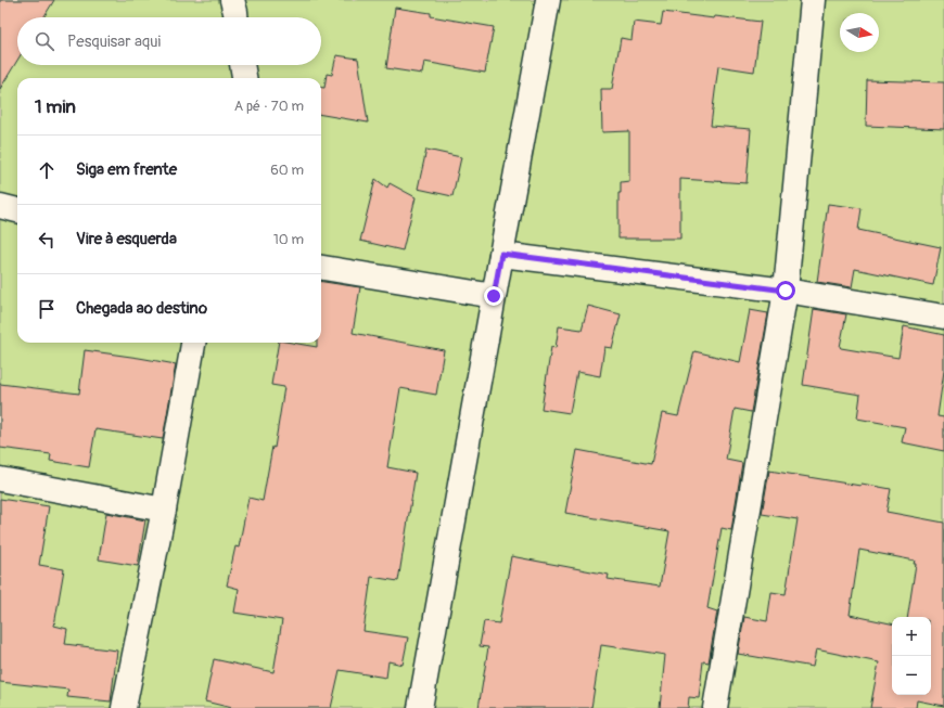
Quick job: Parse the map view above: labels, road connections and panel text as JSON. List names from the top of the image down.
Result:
{
  "north": "right",
  "page": {
    "search": "Pesquisar aqui",
    "heading": ["1 min", "A pé · 70 m"],
    "list": [
      ["Siga em frente", "60 m"],
      ["Vire à esquerda", "10 m"],
      "Chegada ao destino"
    ],
    "map_buttons": ["+", "−"]
  }
}
